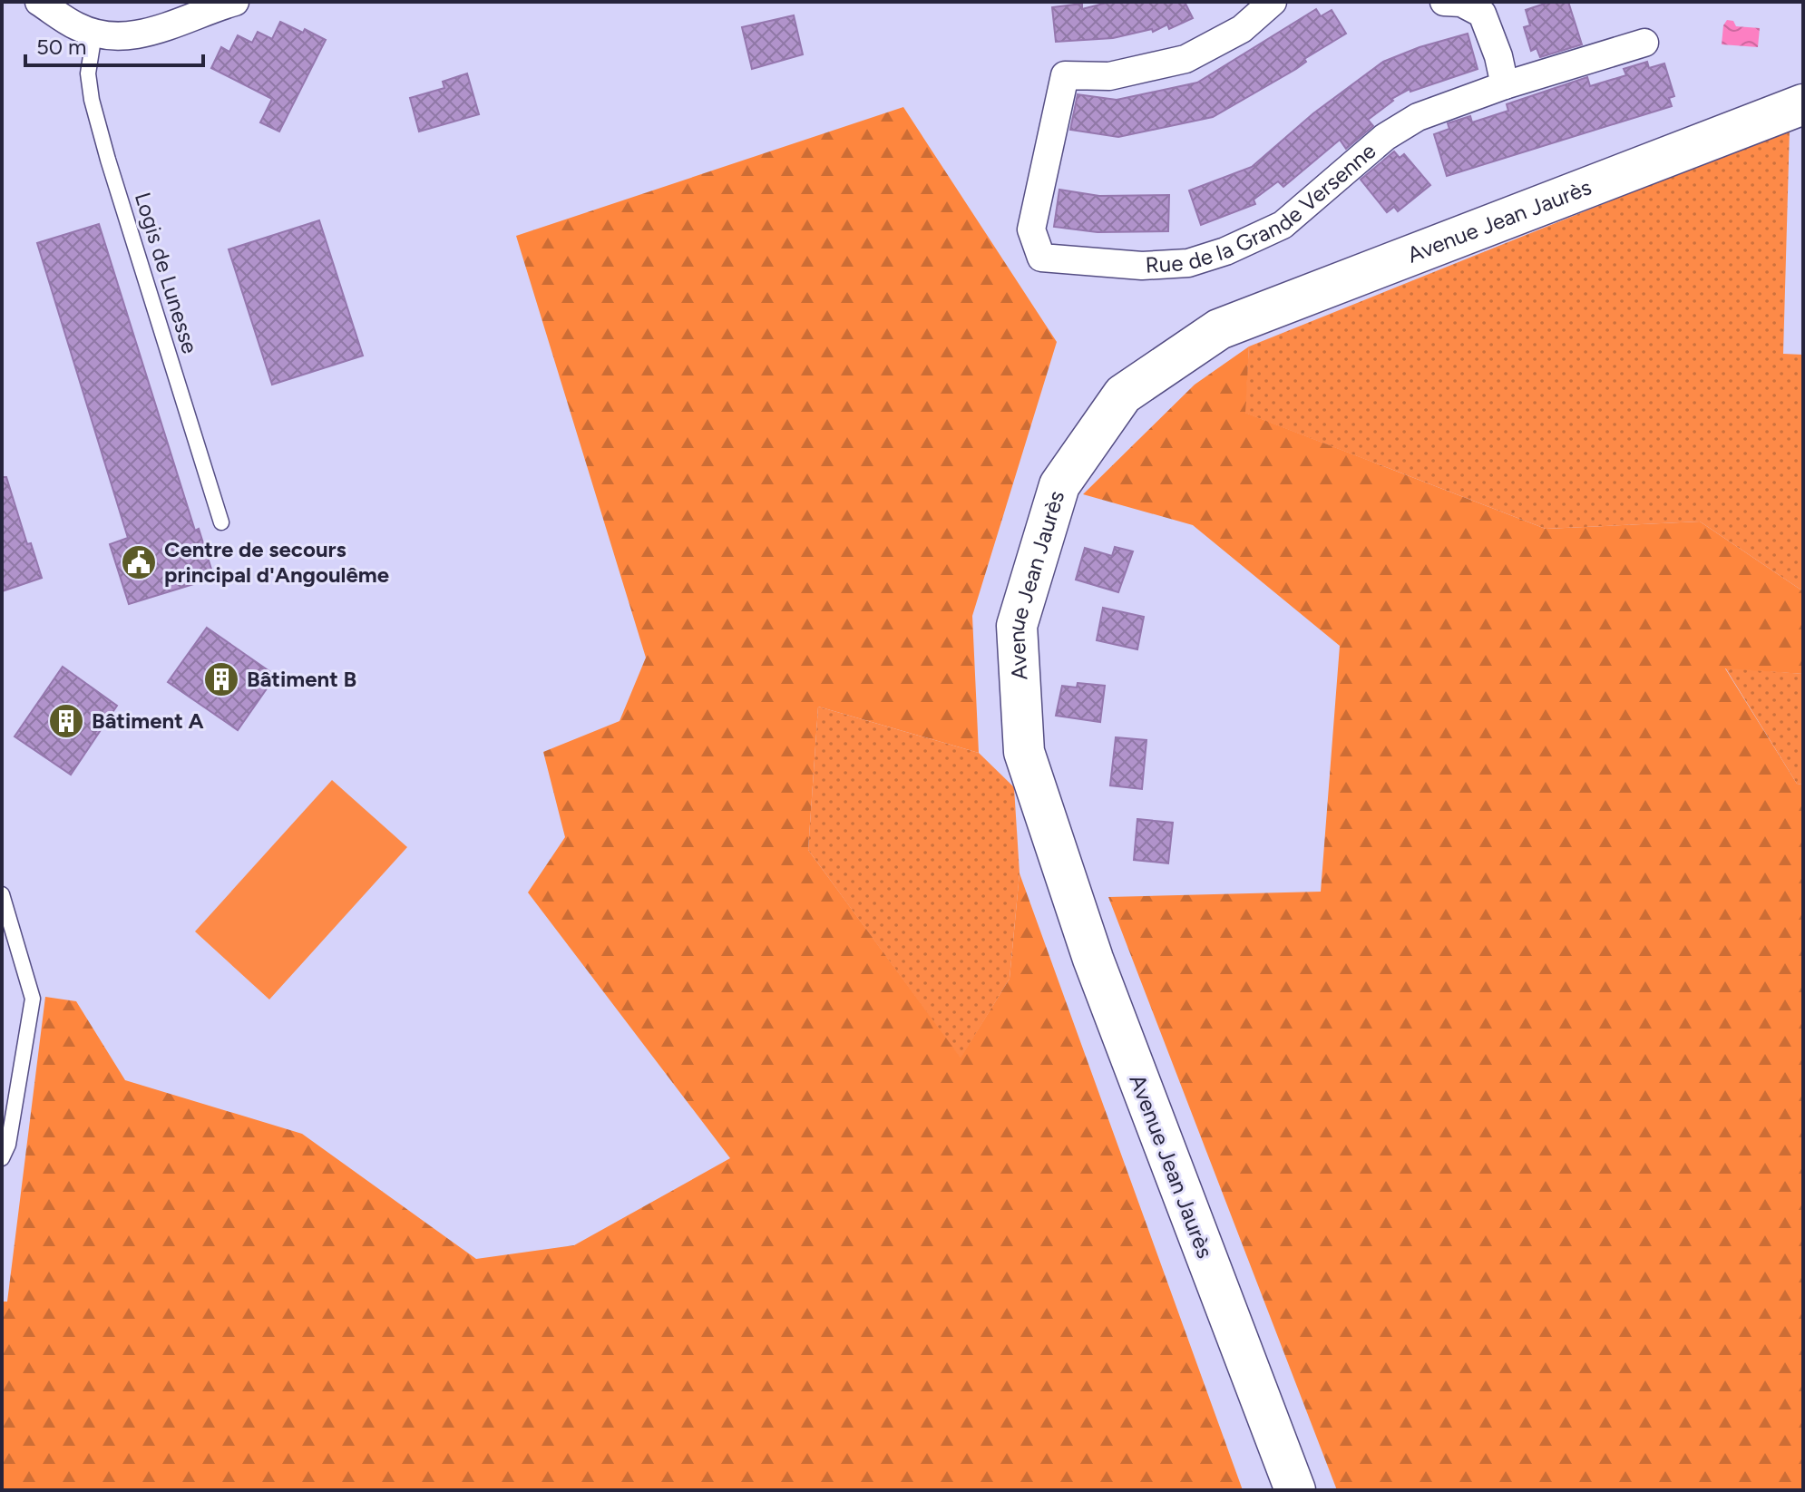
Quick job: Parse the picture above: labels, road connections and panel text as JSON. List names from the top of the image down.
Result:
{
  "streets": {
    "main road": ["Avenue Jean Jaurès"],
    "street": ["Rue de la Grande Versenne"],
    "lane": ["Logis de Lunesse"]
  },
  "places": {
    "public building": ["Centre de secours principal d'Angoulême"],
    "building": ["Bâtiment B", "Bâtiment A"]
  },
  "scale_bar": "50 m"
}
